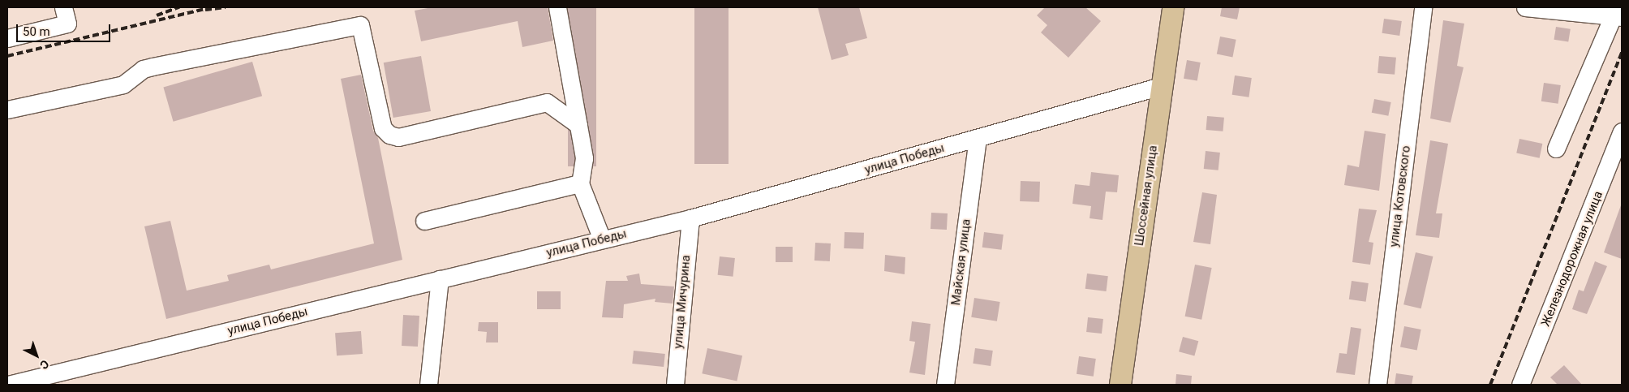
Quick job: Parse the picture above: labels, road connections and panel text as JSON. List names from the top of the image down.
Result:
{
  "streets": {
    "main road": ["Шоссейная улица"],
    "street": [
      "улица Победы",
      "улица Котовского",
      "Железнодорожная улица",
      "Майская улица",
      "улица Мичурина"
    ]
  },
  "crossings": [
    ["улица Победы", "Шоссейная улица"],
    ["улица Победы", "Майская улица"],
    ["улица Победы", "улица Мичурина"]
  ],
  "scale_bar": "50 m",
  "north": "bottom right"
}
